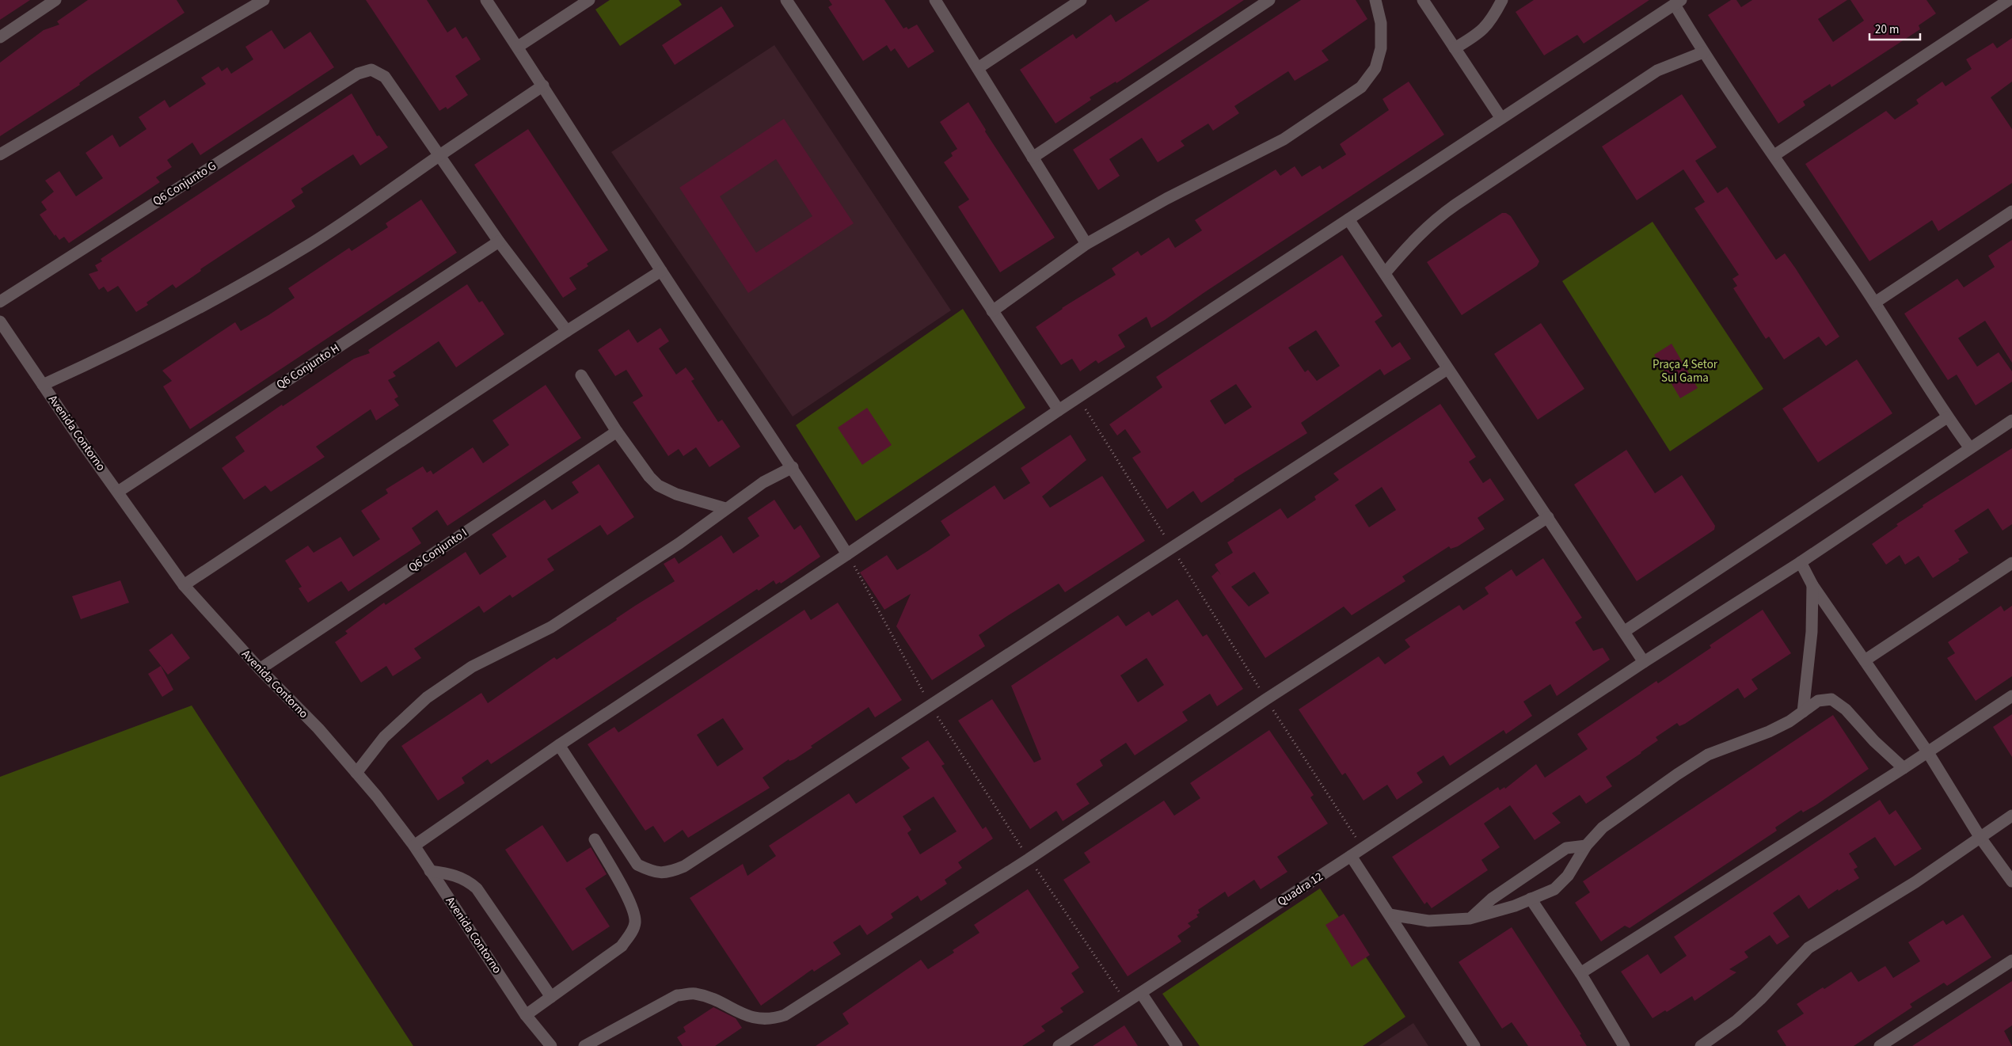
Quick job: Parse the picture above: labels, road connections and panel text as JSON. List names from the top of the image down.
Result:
{
  "streets": {
    "street": [
      "Q6 Conjunto G",
      "Q6 Conjunto H",
      "Avenida Contorno",
      "Q6 Conjunto I",
      "Quadra 12"
    ]
  },
  "crossings": [
    ["Q6 Conjunto H", "Avenida Contorno"],
    ["Avenida Contorno", "Q6 Conjunto I"]
  ],
  "parks": ["Praça 4 Setor Sul Gama"],
  "scale_bar": "20 m"
}
